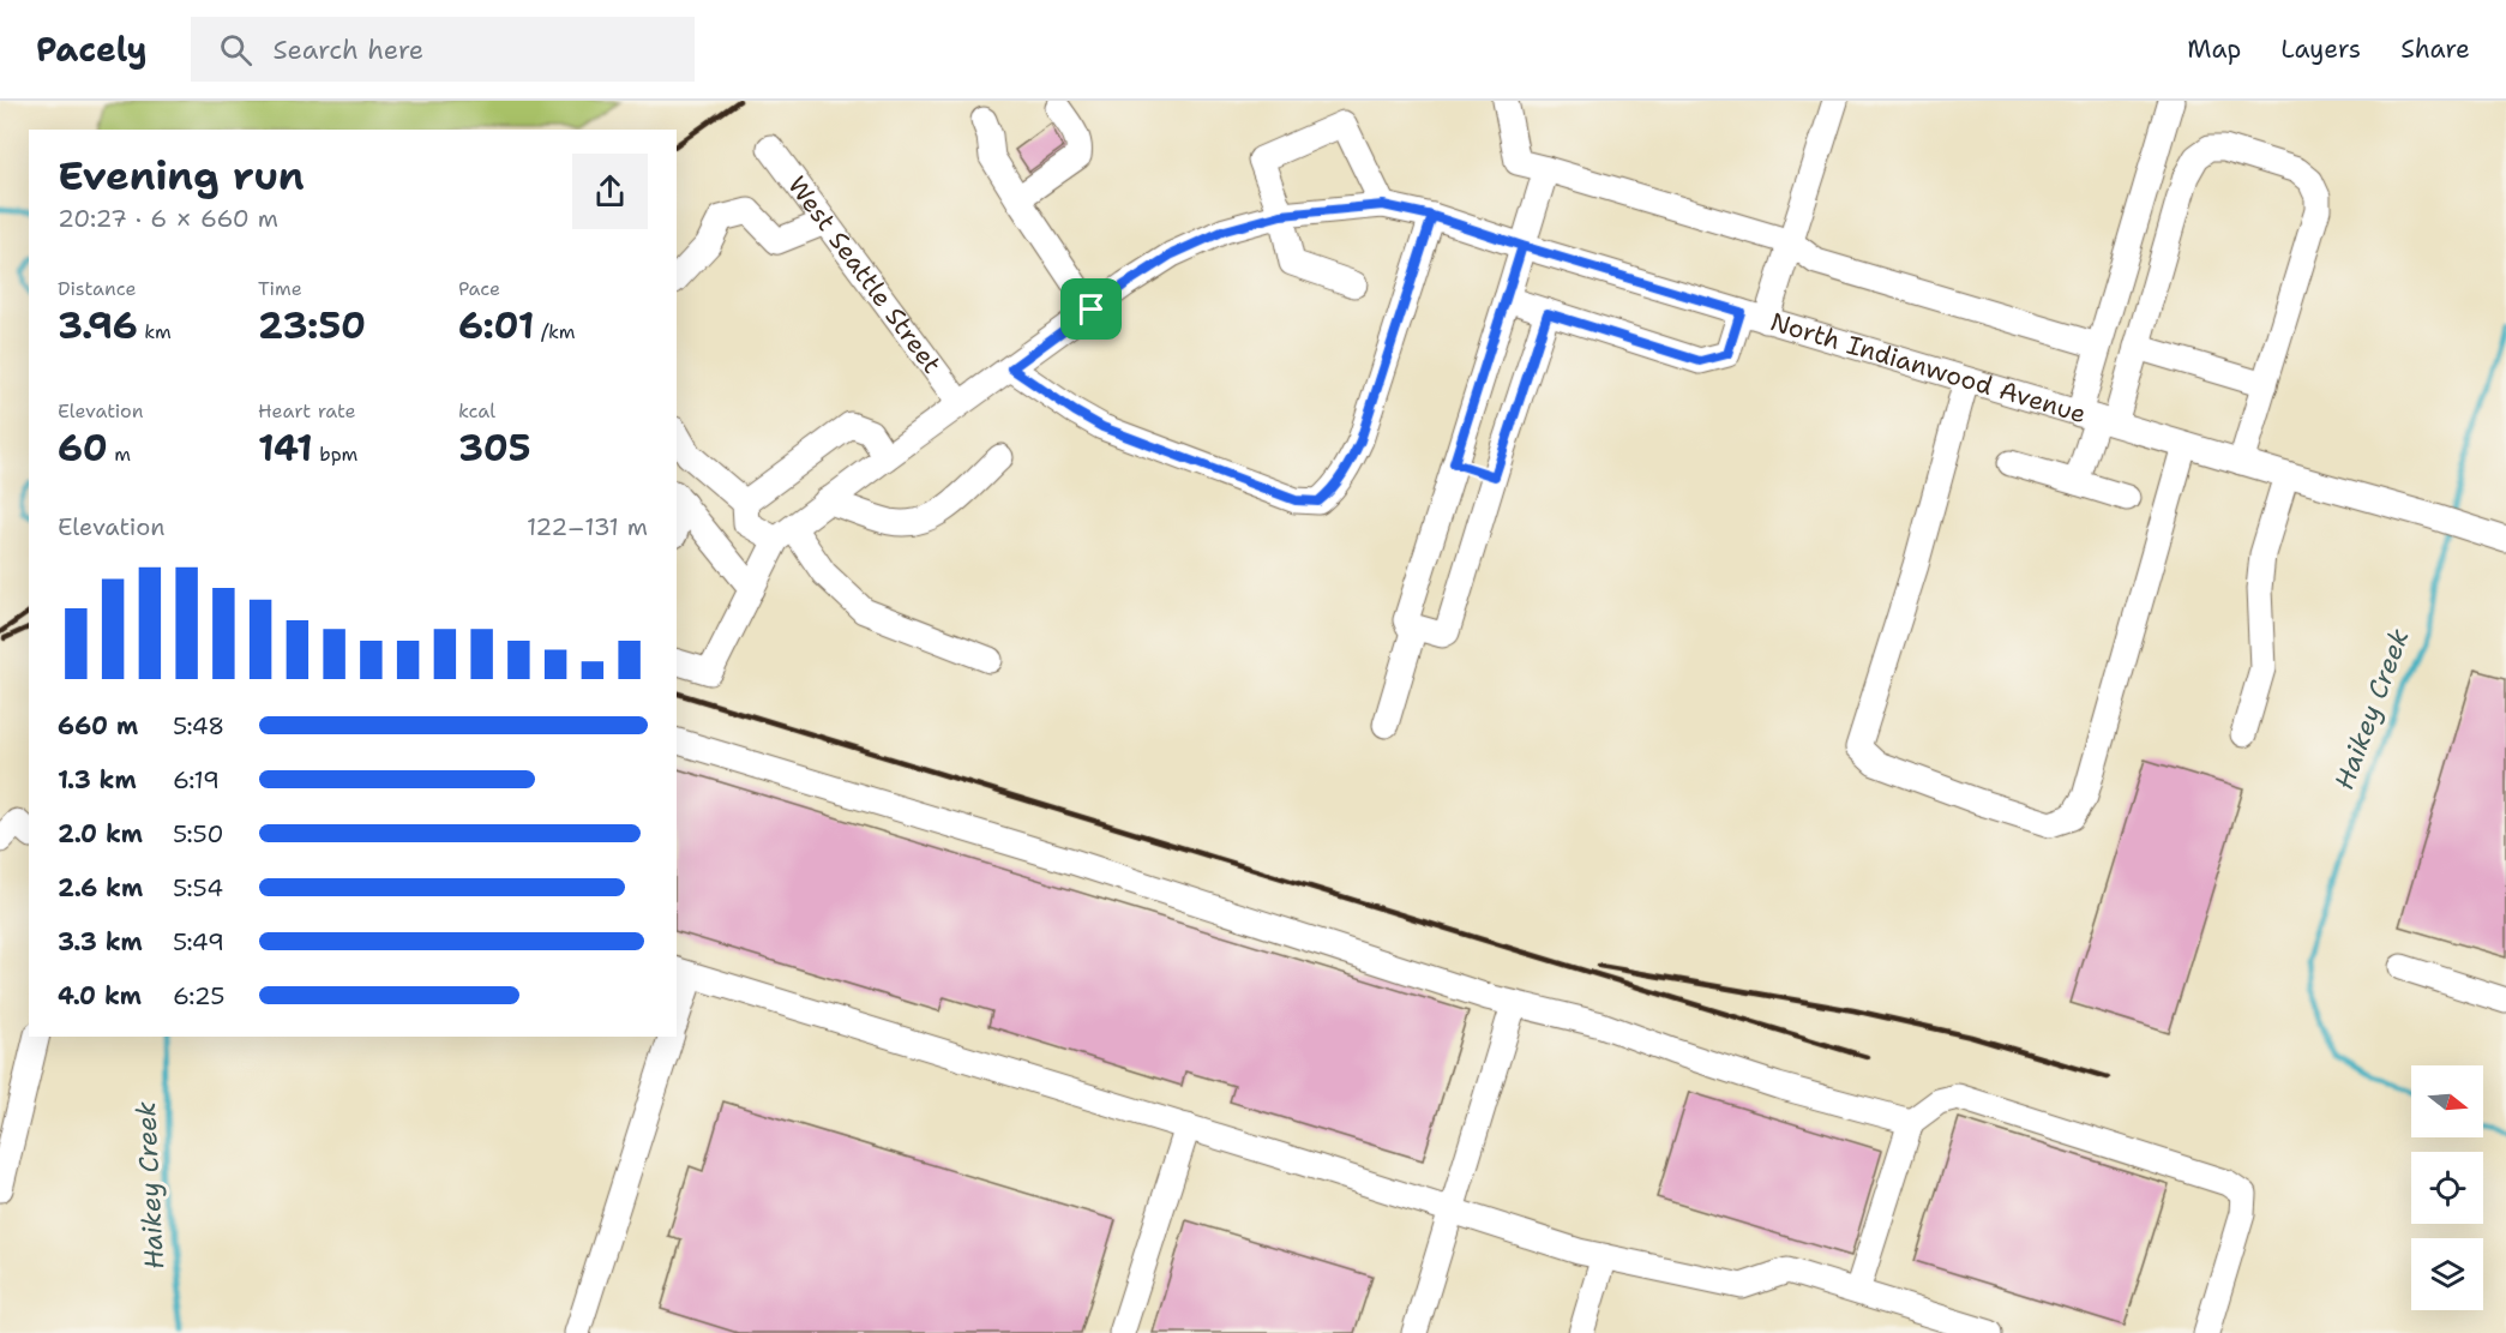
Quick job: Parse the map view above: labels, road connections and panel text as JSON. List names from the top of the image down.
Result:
{
  "streets": {
    "street": ["West Seattle Street", "North Indianwood Avenue"]
  },
  "crossings": [
    ["West Seattle Street", "North Indianwood Avenue"]
  ],
  "water": ["Haikey Creek"],
  "north": "right",
  "page": {
    "header": "Pacely",
    "search": "Search here",
    "nav": ["Map", "Layers", "Share"],
    "heading": ["Evening run", "20:27 · 6 × 660 m"],
    "stats": [
      ["Distance", "3.96 km"],
      ["Time", "23:50"],
      ["Pace", "6:01 /km"],
      ["Elevation", "60 m"],
      ["Heart rate", "141 bpm"],
      ["kcal", "305"]
    ],
    "chart": ["Elevation", "122–131 m"],
    "list": [
      {
        "name": "660 m",
        "note": "5:48"
      },
      {
        "name": "1.3 km",
        "note": "6:19"
      },
      {
        "name": "2.0 km",
        "note": "5:50"
      },
      {
        "name": "2.6 km",
        "note": "5:54"
      },
      {
        "name": "3.3 km",
        "note": "5:49"
      },
      {
        "name": "4.0 km",
        "note": "6:25"
      }
    ]
  }
}
